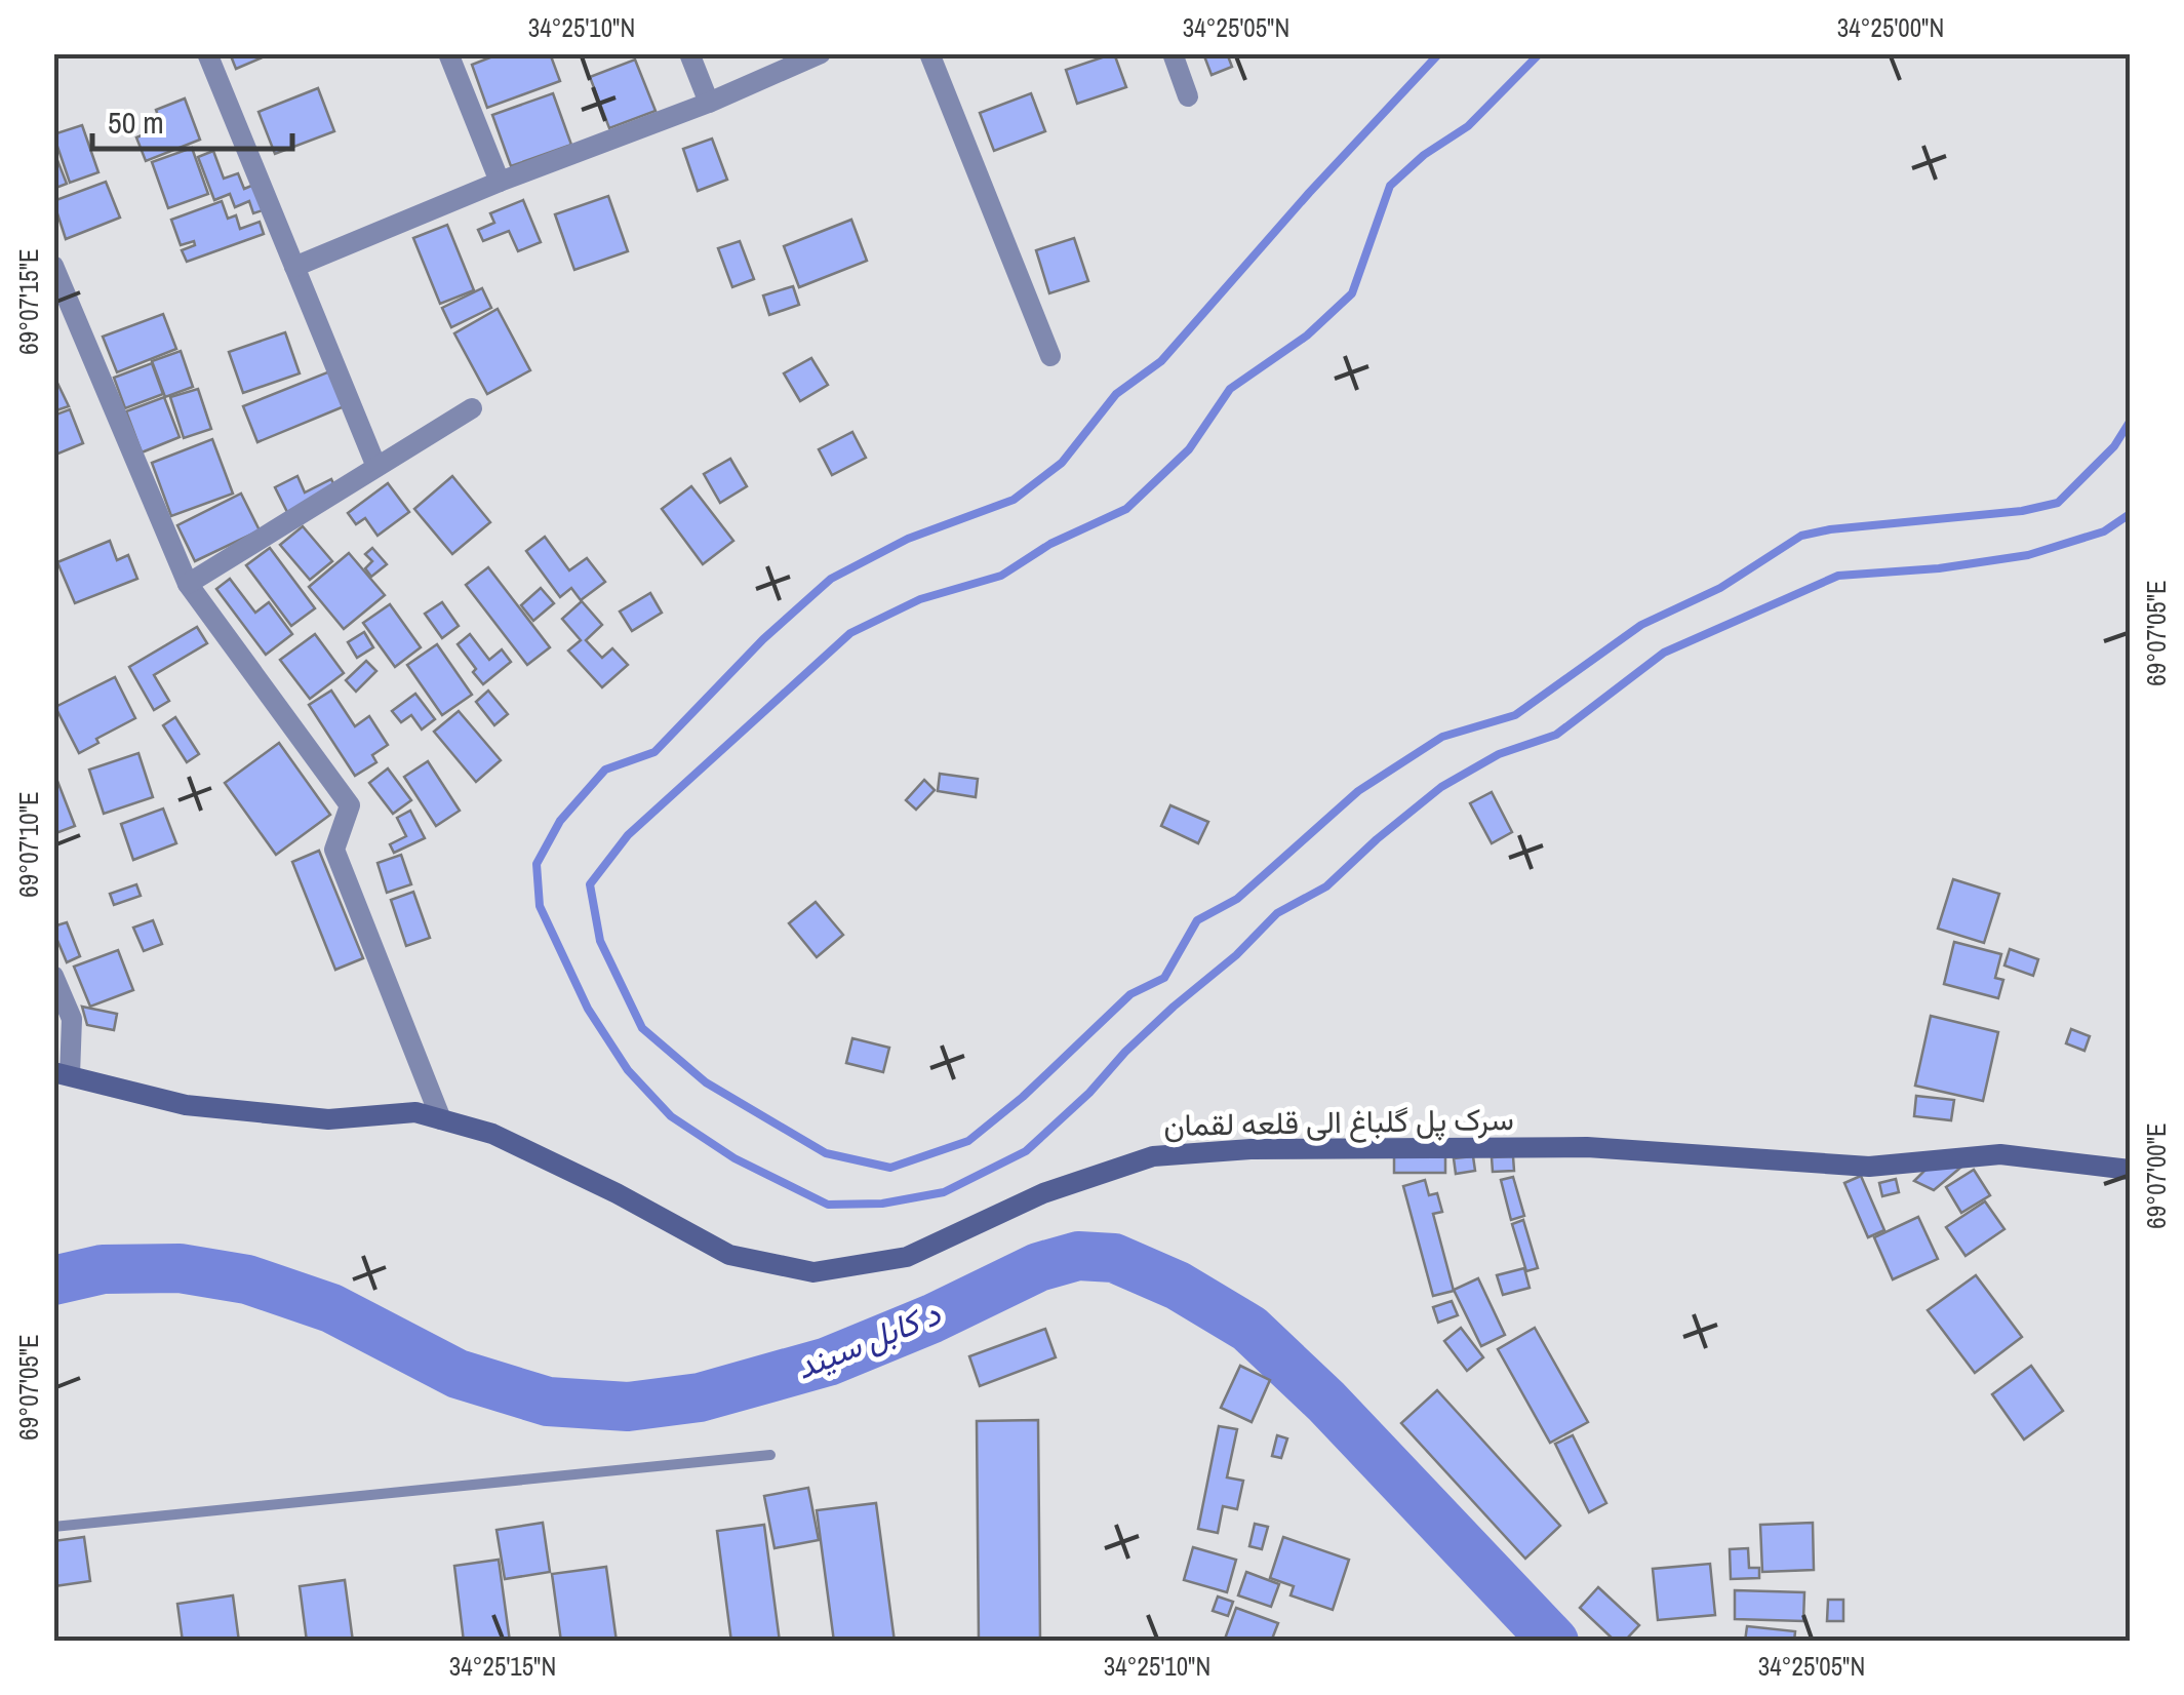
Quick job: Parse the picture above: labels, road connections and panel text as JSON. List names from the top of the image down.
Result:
{
  "streets": {
    "street": ["سرک پل گلباغ الی قلعه لقمان"]
  },
  "water": ["د کابل سيند"],
  "scale_bar": "50 m",
  "coordinates": [
    "34°25'10\"N",
    "34°25'05\"N",
    "34°25'00\"N",
    "69°07'15\"E",
    "69°07'05\"E",
    "69°07'10\"E",
    "69°07'00\"E",
    "34°25'15\"N"
  ]
}
